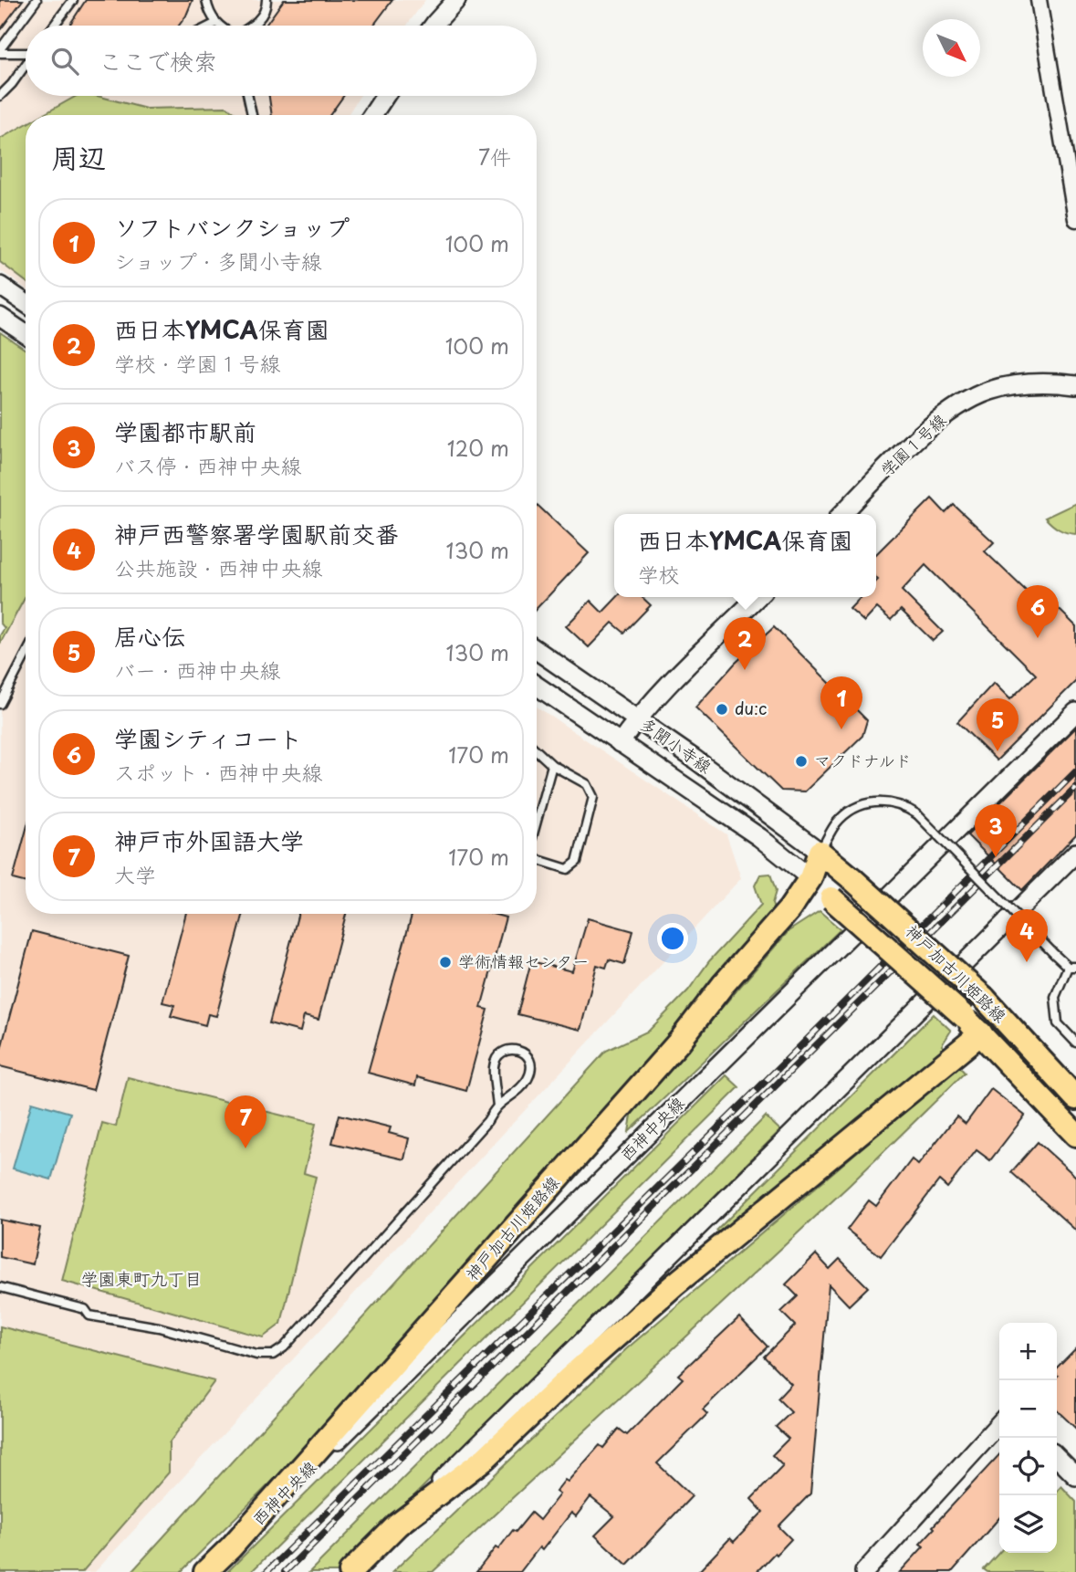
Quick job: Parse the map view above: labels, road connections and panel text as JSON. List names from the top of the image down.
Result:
{
  "streets": {
    "main road": ["神戸加古川姫路線"],
    "street": ["学園１号線", "多聞小寺線", "西神中央線"]
  },
  "crossings": [
    ["多聞小寺線", "神戸加古川姫路線"],
    ["神戸加古川姫路線", "西神中央線"]
  ],
  "districts": ["学園東町九丁目"],
  "places": ["du:c", "マクドナルド", "学術情報センター"],
  "north": "bottom right",
  "page": {
    "search": "ここで検索",
    "heading": ["周辺", "7件"],
    "list": [
      {
        "mark": "1",
        "name": "ソフトバンクショップ",
        "note": "ショップ · 多聞小寺線",
        "value": "100 m"
      },
      {
        "mark": "2",
        "name": "西日本YMCA保育園",
        "note": "学校 · 学園１号線",
        "value": "100 m"
      },
      {
        "mark": "3",
        "name": "学園都市駅前",
        "note": "バス停 · 西神中央線",
        "value": "120 m"
      },
      {
        "mark": "4",
        "name": "神戸西警察署学園駅前交番",
        "note": "公共施設 · 西神中央線",
        "value": "130 m"
      },
      {
        "mark": "5",
        "name": "居心伝",
        "note": "バー · 西神中央線",
        "value": "130 m"
      },
      {
        "mark": "6",
        "name": "学園シティコート",
        "note": "スポット · 西神中央線",
        "value": "170 m"
      },
      {
        "mark": "7",
        "name": "神戸市外国語大学",
        "note": "大学",
        "value": "170 m"
      }
    ],
    "popup": ["西日本YMCA保育園", "学校"],
    "pins": [
      "6",
      "2",
      "1",
      "5",
      "3",
      "4",
      "7"
    ],
    "map_buttons": ["+", "−"]
  }
}
